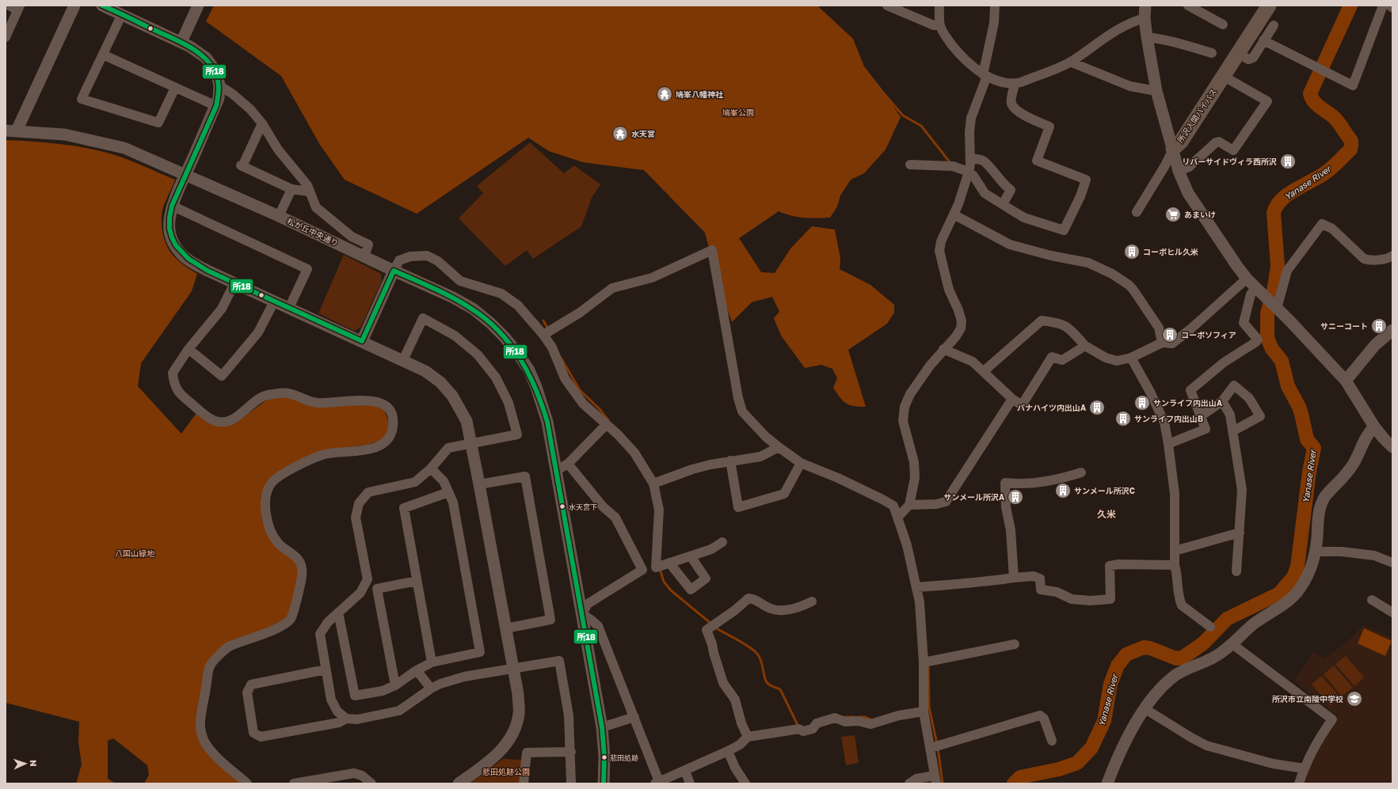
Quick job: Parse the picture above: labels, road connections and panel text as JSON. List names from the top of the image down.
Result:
{
  "streets": {
    "main road": ["所沢入間バイパス"],
    "street": ["松が丘中央通り"]
  },
  "districts": ["久米"],
  "water": ["Yanase River"],
  "parks": ["鳩峯公園", "八国山緑地", "悲田処跡公園"],
  "places": {
    "temple": ["鳩峯八幡神社", "水天宮"],
    "building": [
      "リバーサイドヴィラ西所沢",
      "コーポヒル久米",
      "サニーコート",
      "コーポソフィア",
      "サンライフ内出山A",
      "パナハイツ内出山A",
      "サンライフ内出山B",
      "サンメール所沢C",
      "サンメール所沢A"
    ],
    "supermarket": ["あまいけ"],
    "other": ["水天宮下", "悲田処跡"],
    "school or university": ["所沢市立南陵中学校"]
  },
  "lines": ["transit line 所18"],
  "north": "right"
}
